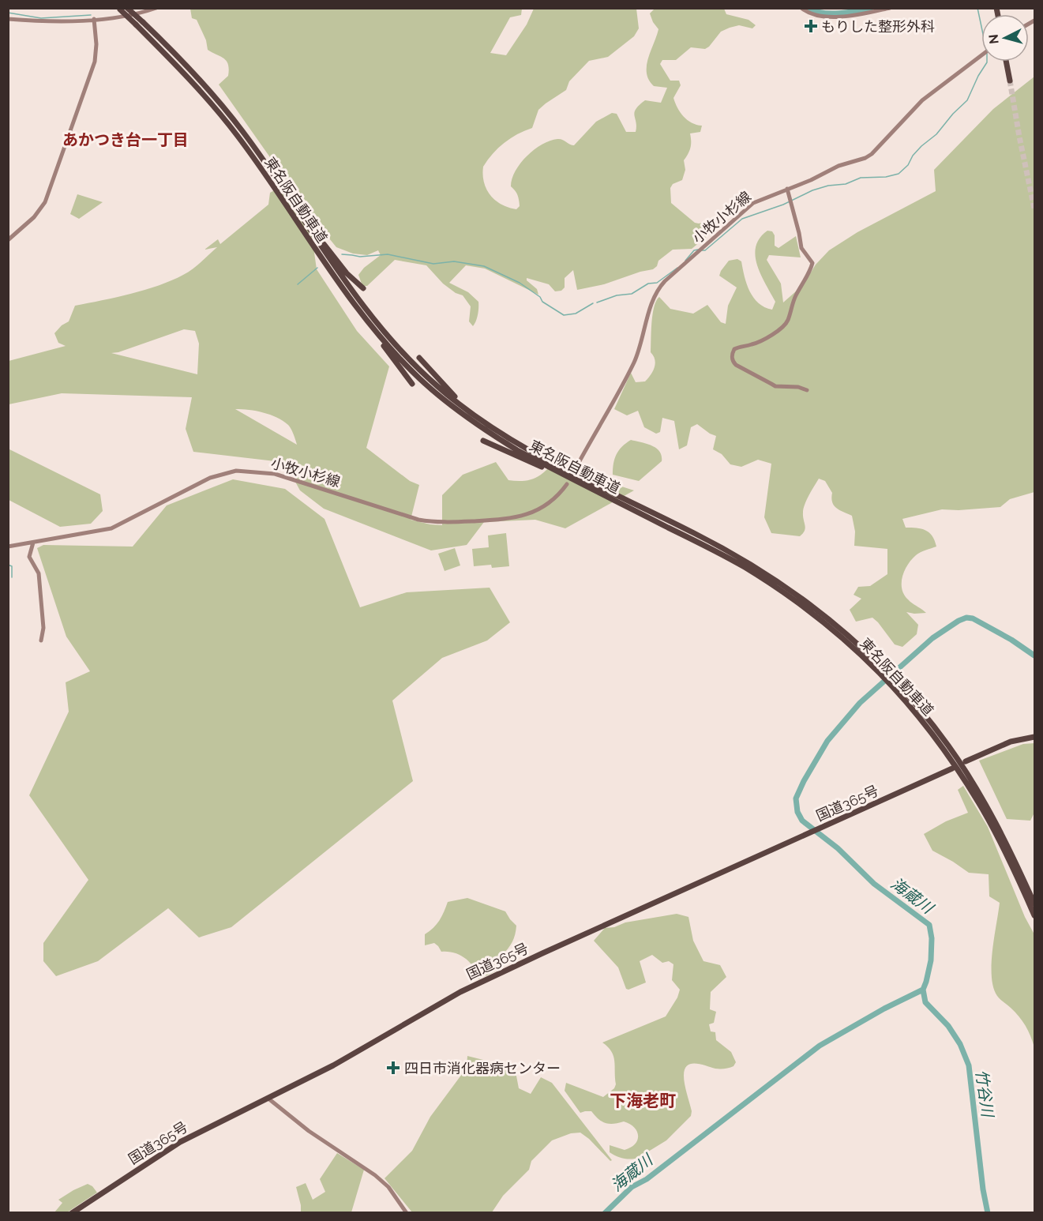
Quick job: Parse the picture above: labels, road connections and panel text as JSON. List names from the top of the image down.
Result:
{
  "streets": {
    "highway": ["東名阪自動車道", "国道365号"],
    "main road": ["小牧小杉線"]
  },
  "districts": ["あかつき台一丁目", "下海老町"],
  "water": ["海蔵川", "竹谷川"],
  "places": {
    "health": ["もりした整形外科", "四日市消化器病センター"]
  },
  "north": "left"
}
